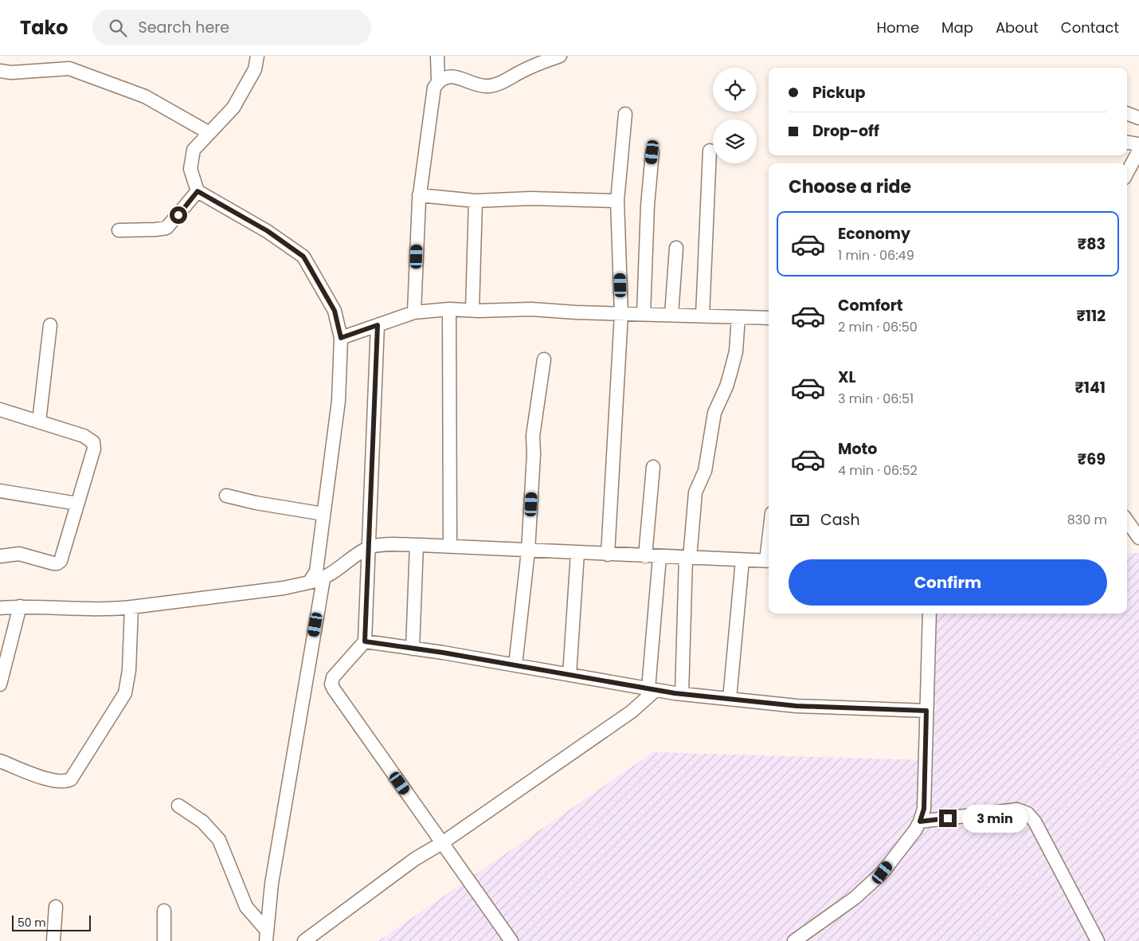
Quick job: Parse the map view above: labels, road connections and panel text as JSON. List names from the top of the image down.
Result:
{
  "scale_bar": "50 m",
  "page": {
    "header": "Tako",
    "search": "Search here",
    "nav": [
      "Home",
      "Map",
      "About",
      "Contact"
    ],
    "banner": ["Pickup", "Drop-off"],
    "heading": "Choose a ride",
    "list": [
      {
        "name": "Economy",
        "note": "1 min · 06:49",
        "value": "₹83"
      },
      {
        "name": "Comfort",
        "note": "2 min · 06:50",
        "value": "₹112"
      },
      {
        "name": "XL",
        "note": "3 min · 06:51",
        "value": "₹141"
      },
      {
        "name": "Moto",
        "note": "4 min · 06:52",
        "value": "₹69"
      }
    ],
    "pay": ["Cash", "830 m"],
    "buttons": "Confirm",
    "bubble": "3 min",
    "scale": "50 m"
  }
}
